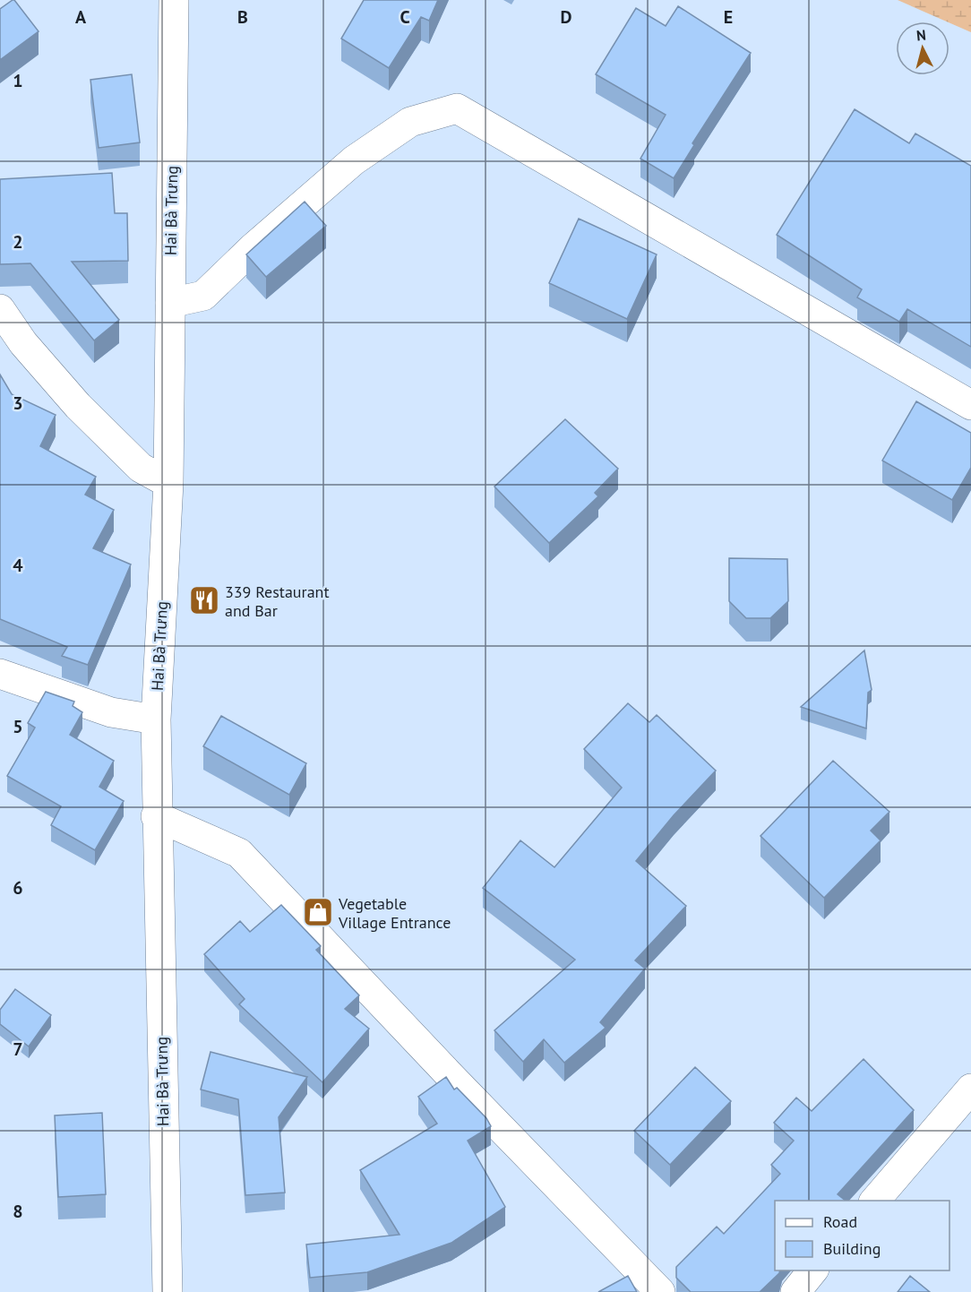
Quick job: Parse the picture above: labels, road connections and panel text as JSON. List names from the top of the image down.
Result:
{
  "streets": {
    "street": ["Hai Bà Trưng"]
  },
  "places": {
    "restaurant": ["339 Restaurant and Bar"],
    "shop": ["Vegetable Village Entrance"]
  },
  "legend": ["Road", "Building"],
  "north": "top",
  "grid": {
    "columns": [
      "A",
      "B",
      "C",
      "D",
      "E"
    ],
    "rows": [
      "1",
      "2",
      "3",
      "4",
      "5",
      "6",
      "7",
      "8"
    ]
  }
}
